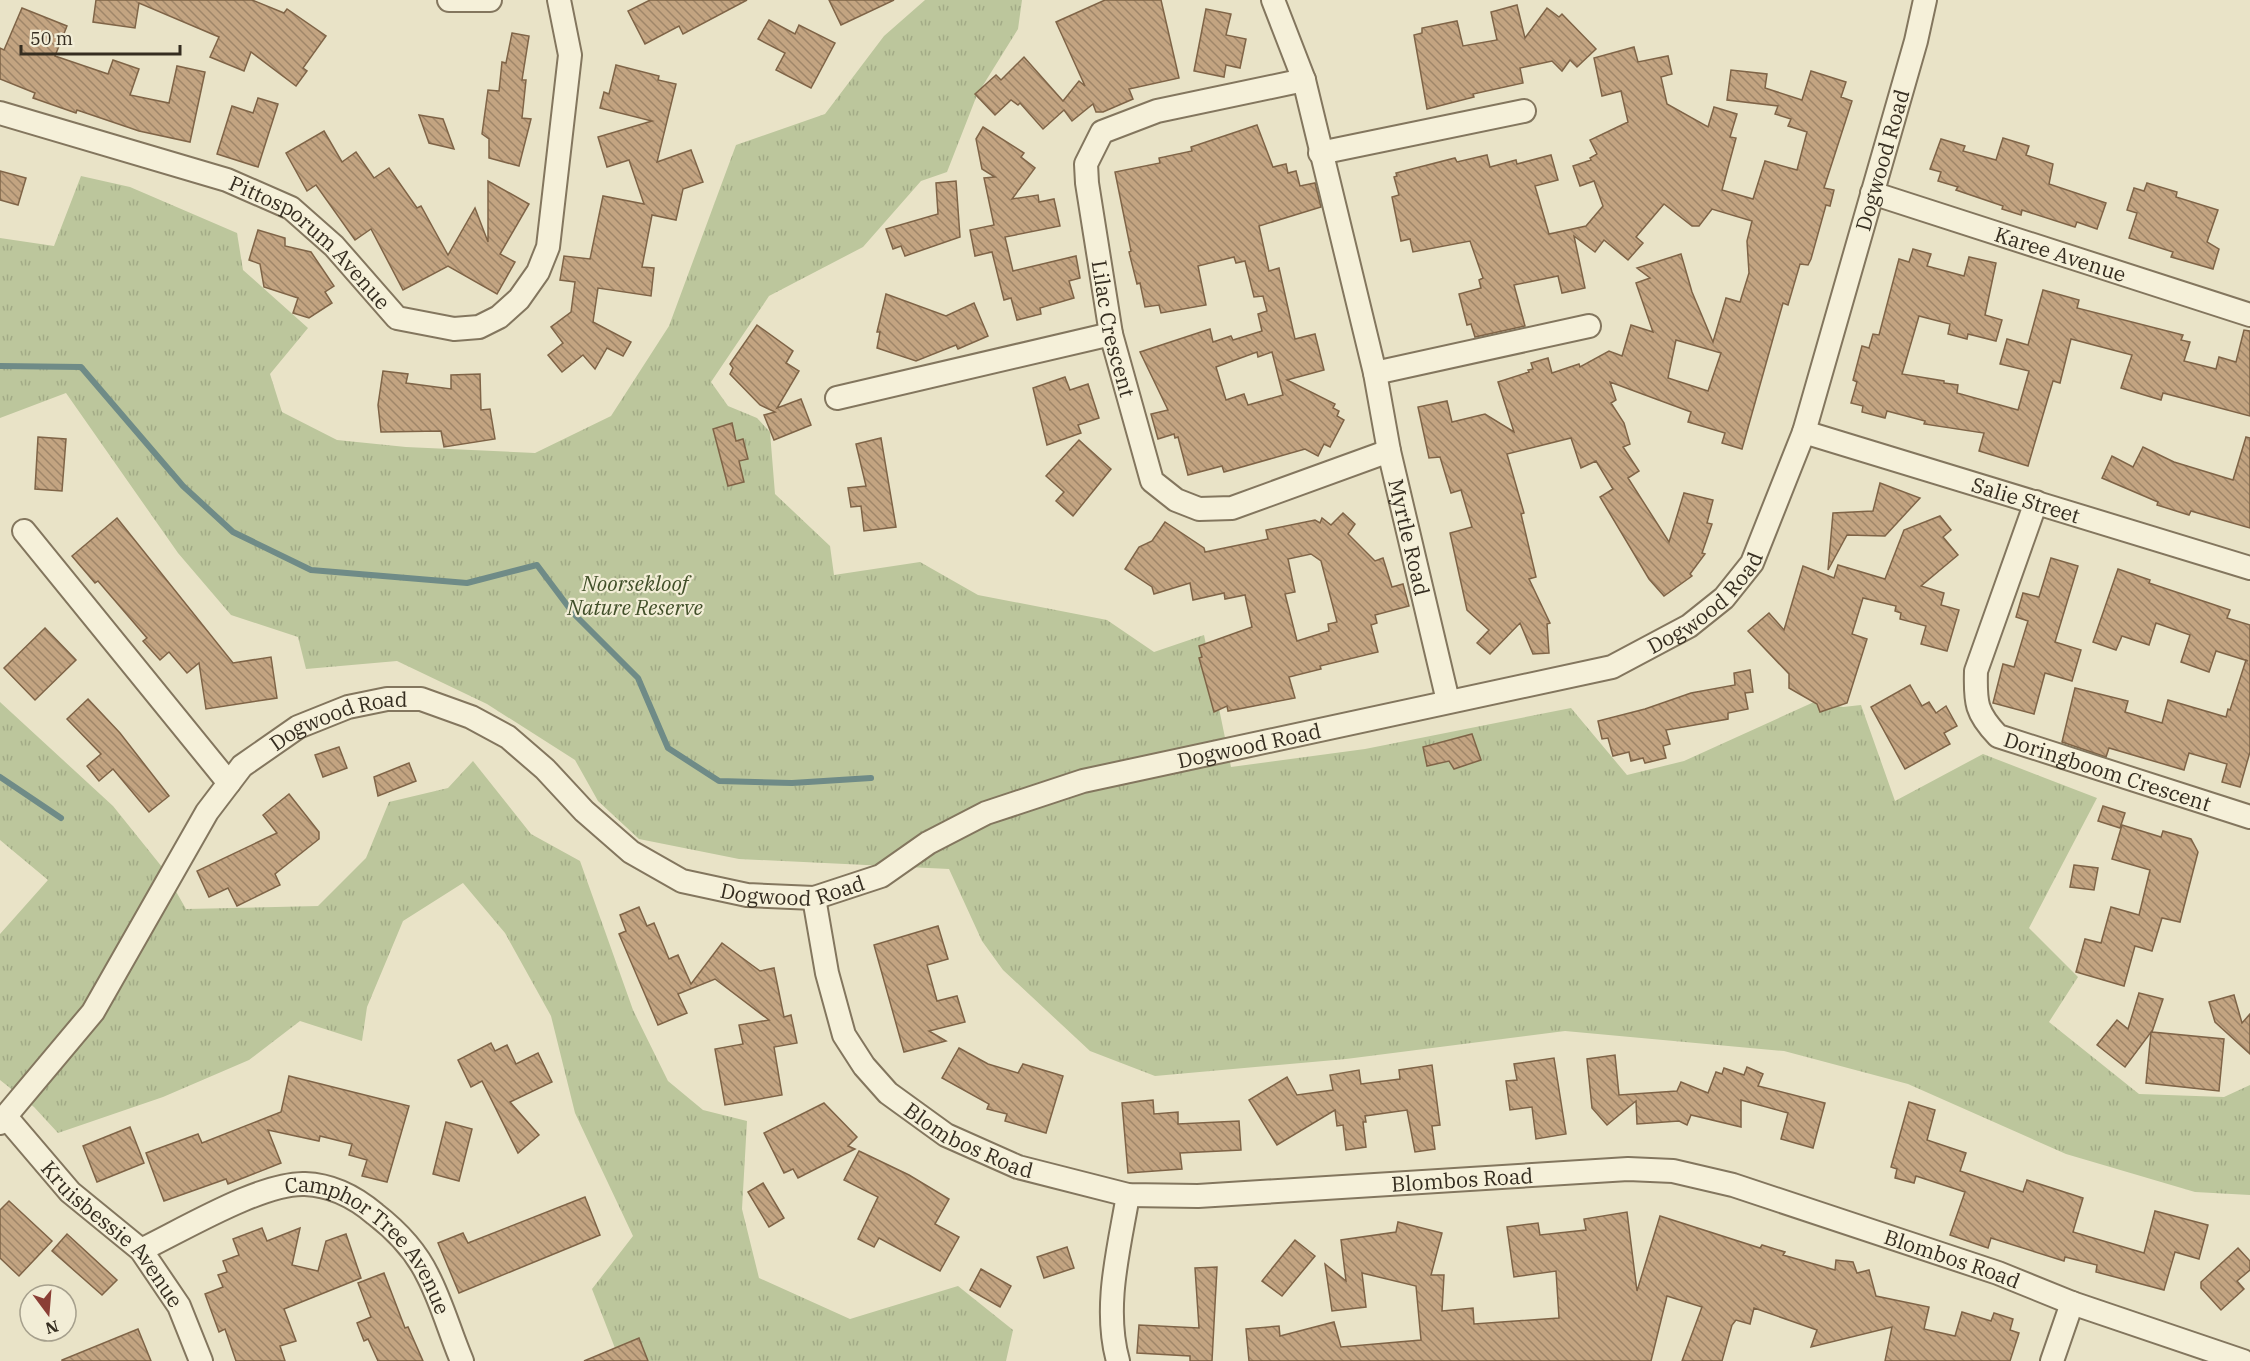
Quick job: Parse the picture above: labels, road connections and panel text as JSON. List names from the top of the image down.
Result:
{
  "streets": {
    "street": [
      "Dogwood Road",
      "Pittosporum Avenue",
      "Karee Avenue",
      "Lilac Crescent",
      "Salie Street",
      "Myrtle Road",
      "Doringboom Crescent",
      "Blombos Road",
      "Kruisbessie Avenue",
      "Camphor Tree Avenue"
    ]
  },
  "crossings": [
    ["Dogwood Road", "Karee Avenue"],
    ["Dogwood Road", "Salie Street"],
    ["Dogwood Road", "Myrtle Road"],
    ["Dogwood Road", "Blombos Road"],
    ["Dogwood Road", "Kruisbessie Avenue"],
    ["Lilac Crescent", "Myrtle Road"],
    ["Salie Street", "Doringboom Crescent"],
    ["Kruisbessie Avenue", "Camphor Tree Avenue"]
  ],
  "parks": ["Noorsekloof Nature Reserve"],
  "scale_bar": "50 m",
  "north": "bottom"
}
